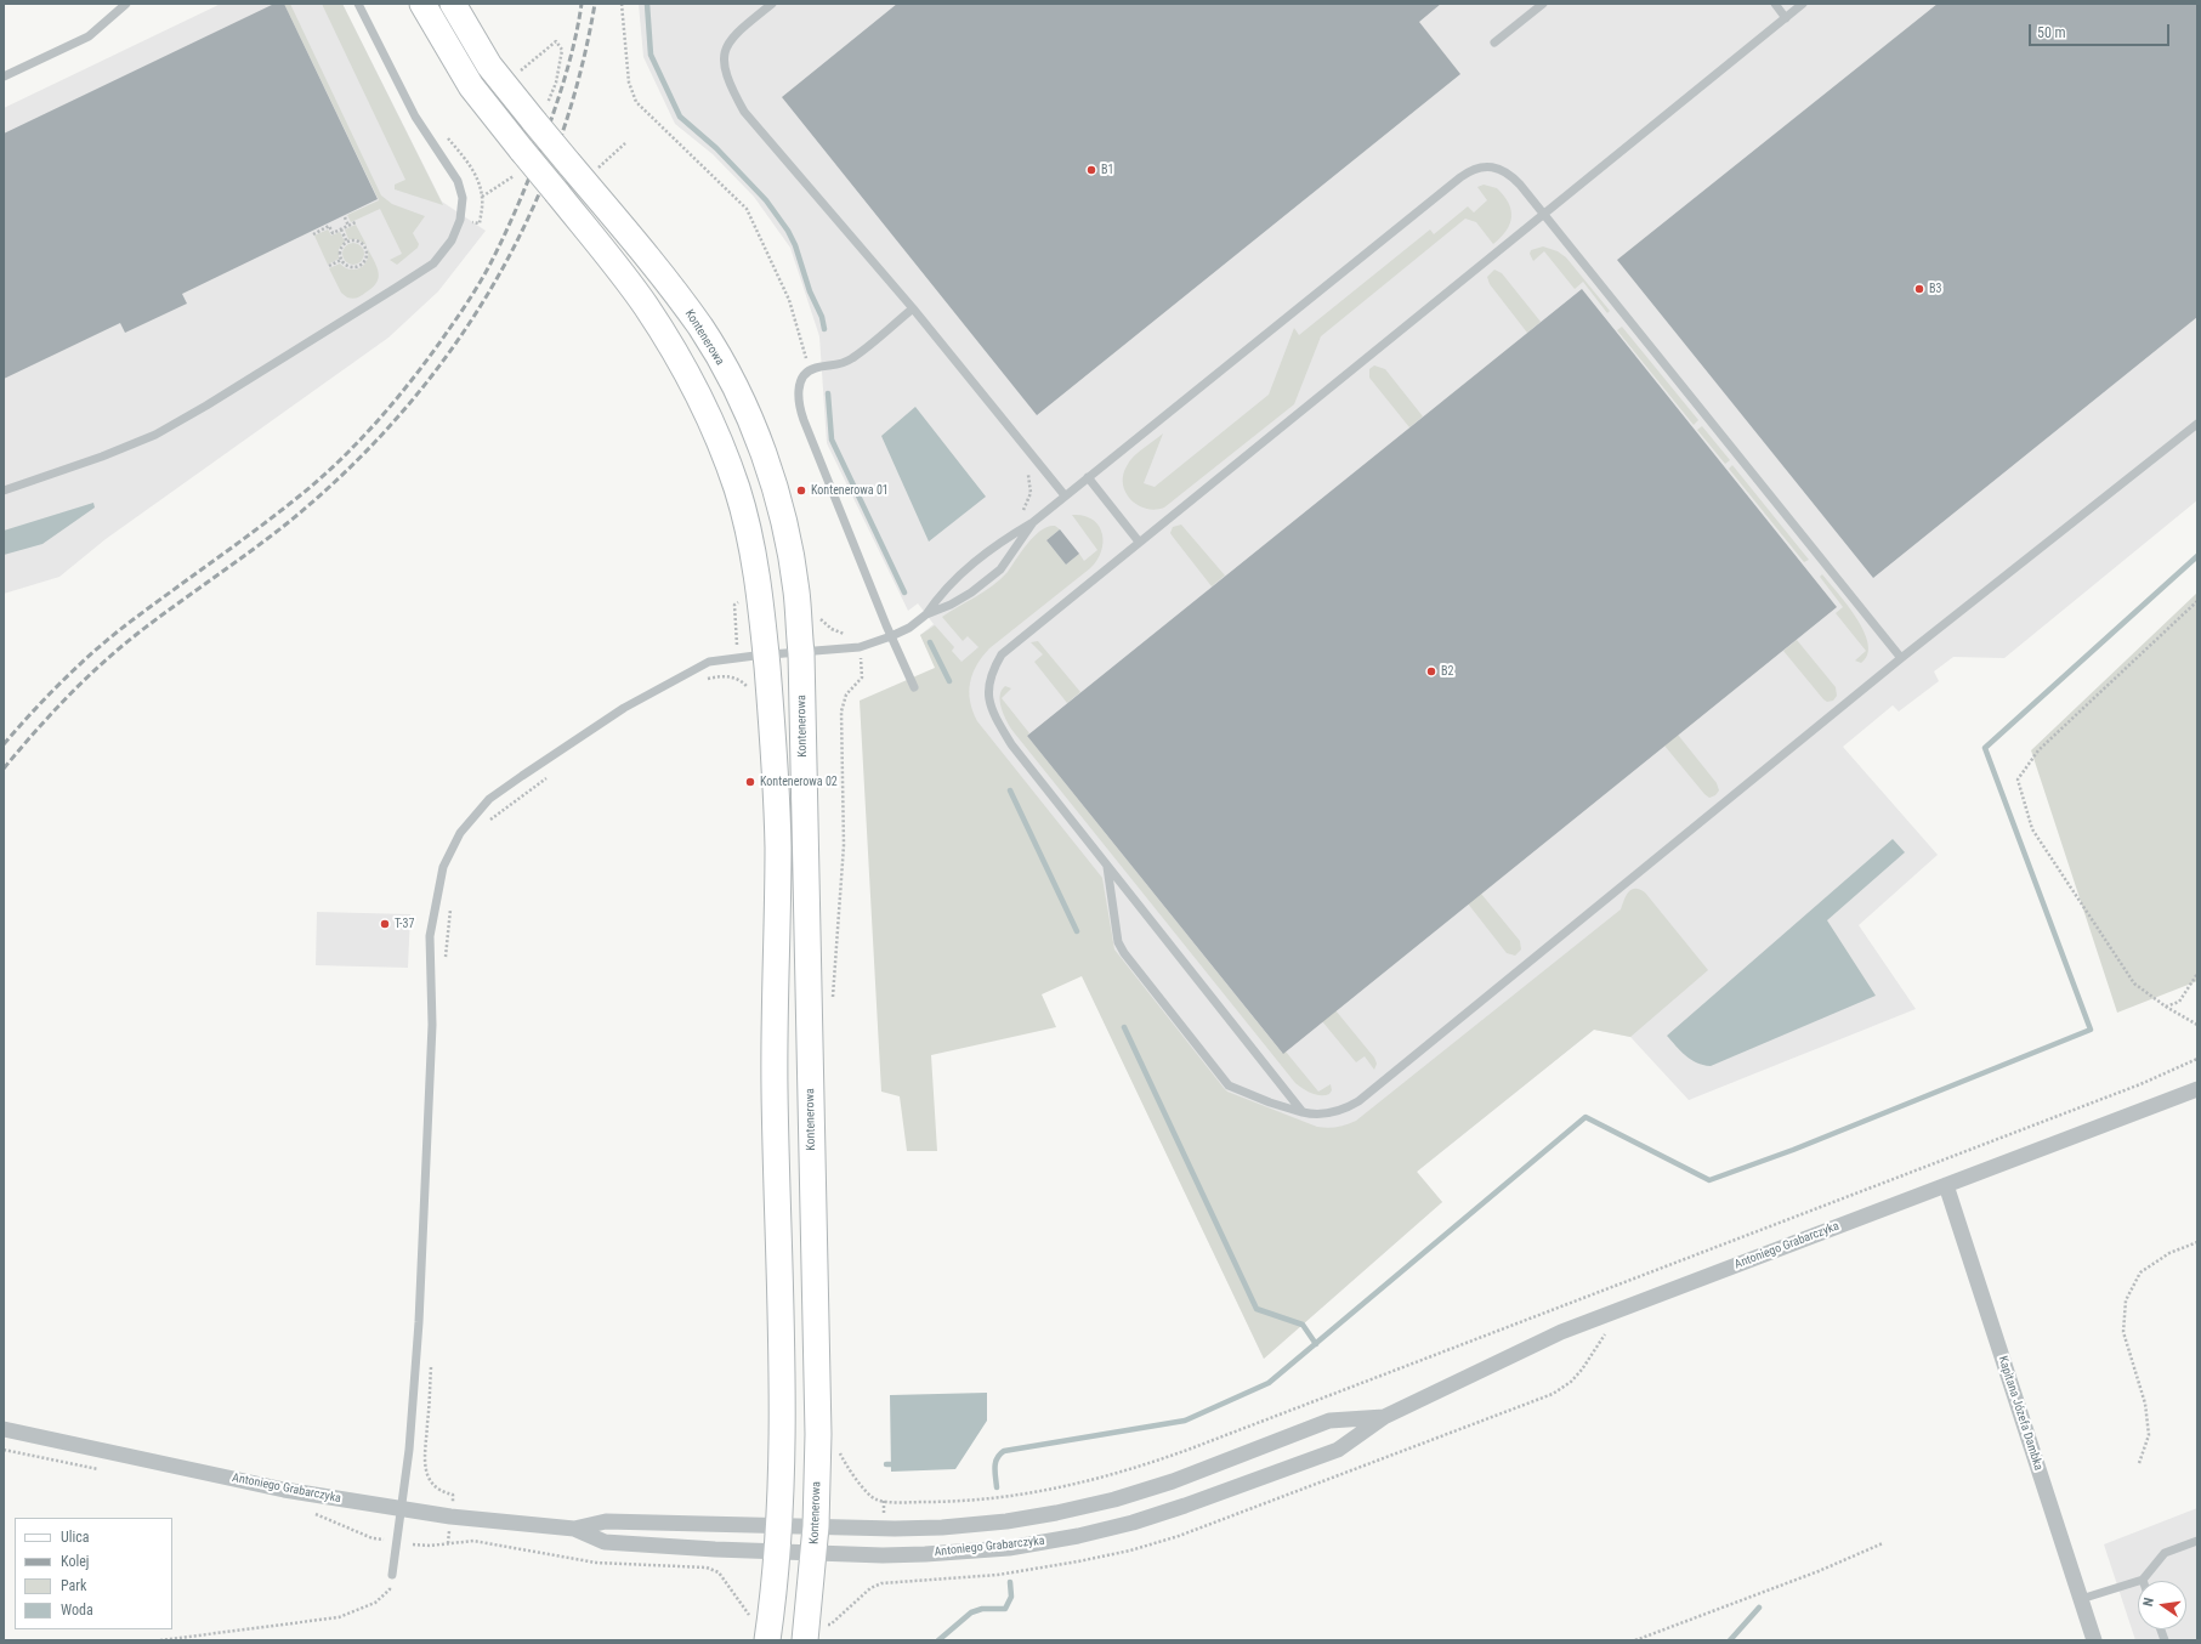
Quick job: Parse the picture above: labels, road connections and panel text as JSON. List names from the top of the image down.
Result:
{
  "streets": {
    "main road": ["Kontenerowa"],
    "street": ["Antoniego Grabarczyka", "Kapitana Józefa Dambka"]
  },
  "crossings": [
    ["Kontenerowa", "Antoniego Grabarczyka"],
    ["Antoniego Grabarczyka", "Kapitana Józefa Dambka"]
  ],
  "places": [
    "B1",
    "B3",
    "Kontenerowa 01",
    "B2",
    "Kontenerowa 02",
    "T-37"
  ],
  "legend": [
    "Ulica",
    "Kolej",
    "Park",
    "Woda"
  ],
  "scale_bar": "50 m",
  "north": "left"
}
